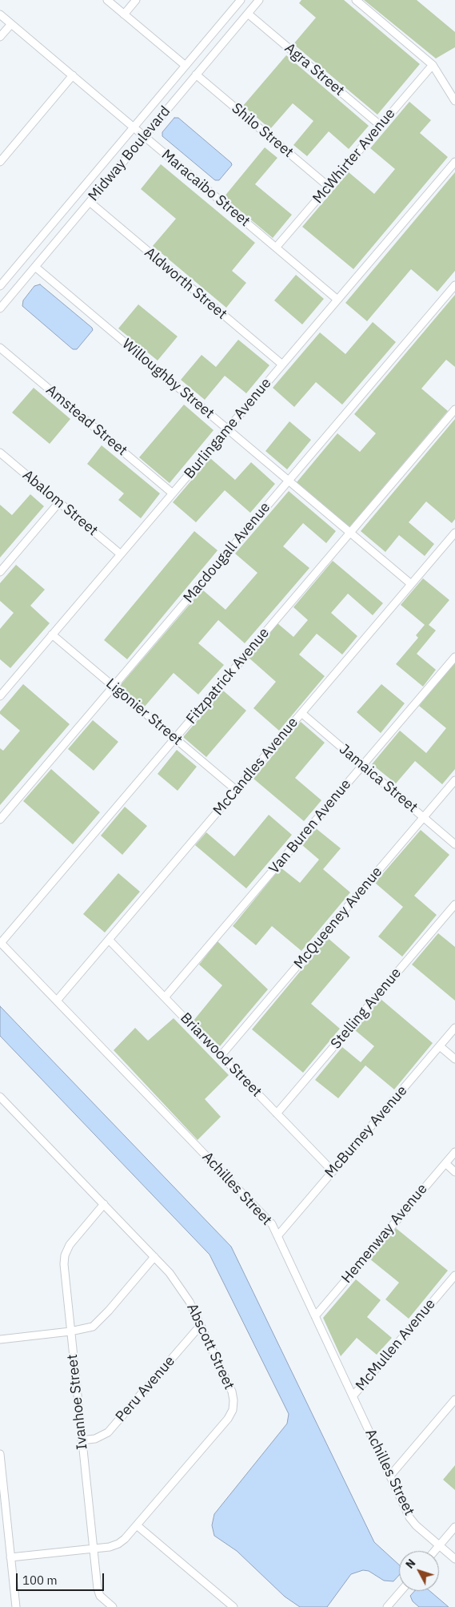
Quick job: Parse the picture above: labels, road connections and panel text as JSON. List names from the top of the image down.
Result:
{
  "streets": {
    "street": [
      "Agra Street",
      "Shilo Street",
      "Midway Boulevard",
      "McWhirter Avenue",
      "Maracaibo Street",
      "Aldworth Street",
      "Willoughby Street",
      "Amstead Street",
      "Burlingame Avenue",
      "Abalom Street",
      "Macdougall Avenue",
      "Fitzpatrick Avenue",
      "Ligonier Street",
      "McCandles Avenue",
      "Jamaica Street",
      "Van Buren Avenue",
      "McQueeney Avenue",
      "Stelling Avenue",
      "Briarwood Street",
      "McBurney Avenue",
      "Achilles Street",
      "Hemenway Avenue",
      "McMullen Avenue",
      "Abscott Street",
      "Peru Avenue",
      "Ivanhoe Street"
    ]
  },
  "crossings": [
    ["Agra Street", "Midway Boulevard"],
    ["Agra Street", "McWhirter Avenue"],
    ["Shilo Street", "Midway Boulevard"],
    ["Shilo Street", "McWhirter Avenue"],
    ["Midway Boulevard", "Maracaibo Street"],
    ["Midway Boulevard", "Aldworth Street"],
    ["Midway Boulevard", "Willoughby Street"],
    ["McWhirter Avenue", "Maracaibo Street"],
    ["Maracaibo Street", "Burlingame Avenue"],
    ["Aldworth Street", "Burlingame Avenue"],
    ["Willoughby Street", "Burlingame Avenue"],
    ["Willoughby Street", "Macdougall Avenue"],
    ["Willoughby Street", "Fitzpatrick Avenue"],
    ["Willoughby Street", "McCandles Avenue"],
    ["Amstead Street", "Burlingame Avenue"],
    ["Burlingame Avenue", "Abalom Street"],
    ["Burlingame Avenue", "Ligonier Street"],
    ["Macdougall Avenue", "Ligonier Street"],
    ["Fitzpatrick Avenue", "Ligonier Street"],
    ["Fitzpatrick Avenue", "Achilles Street"],
    ["Ligonier Street", "McCandles Avenue"],
    ["McCandles Avenue", "Jamaica Street"],
    ["McCandles Avenue", "Briarwood Street"],
    ["McCandles Avenue", "Achilles Street"],
    ["Jamaica Street", "Van Buren Avenue"],
    ["Jamaica Street", "McQueeney Avenue"],
    ["Van Buren Avenue", "Briarwood Street"],
    ["McQueeney Avenue", "Briarwood Street"],
    ["Stelling Avenue", "Briarwood Street"],
    ["Briarwood Street", "McBurney Avenue"],
    ["McBurney Avenue", "Achilles Street"],
    ["Achilles Street", "Hemenway Avenue"],
    ["Achilles Street", "McMullen Avenue"],
    ["Abscott Street", "Peru Avenue"],
    ["Abscott Street", "Ivanhoe Street"],
    ["Peru Avenue", "Ivanhoe Street"]
  ],
  "scale_bar": "100 m",
  "north": "top left"
}
